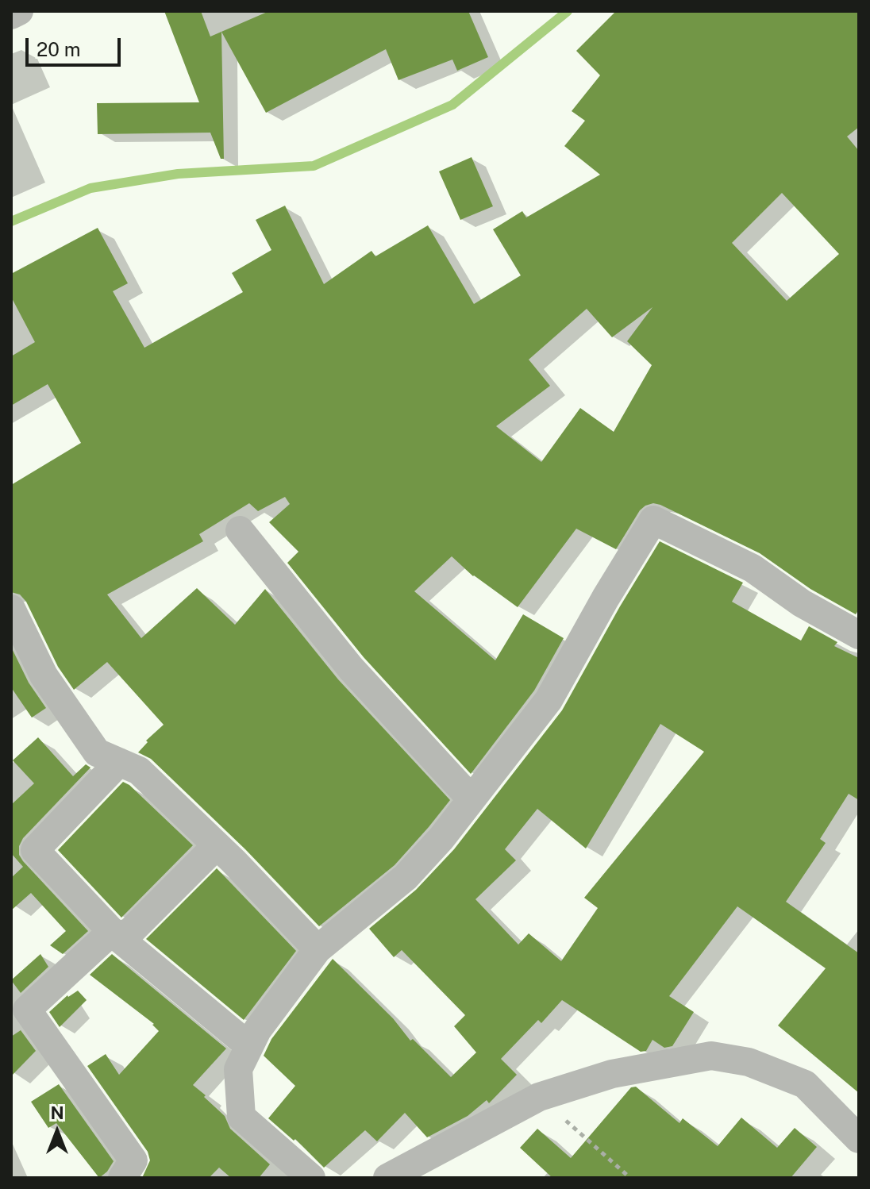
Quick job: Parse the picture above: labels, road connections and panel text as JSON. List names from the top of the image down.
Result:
{
  "scale_bar": "20 m",
  "north": "top"
}
